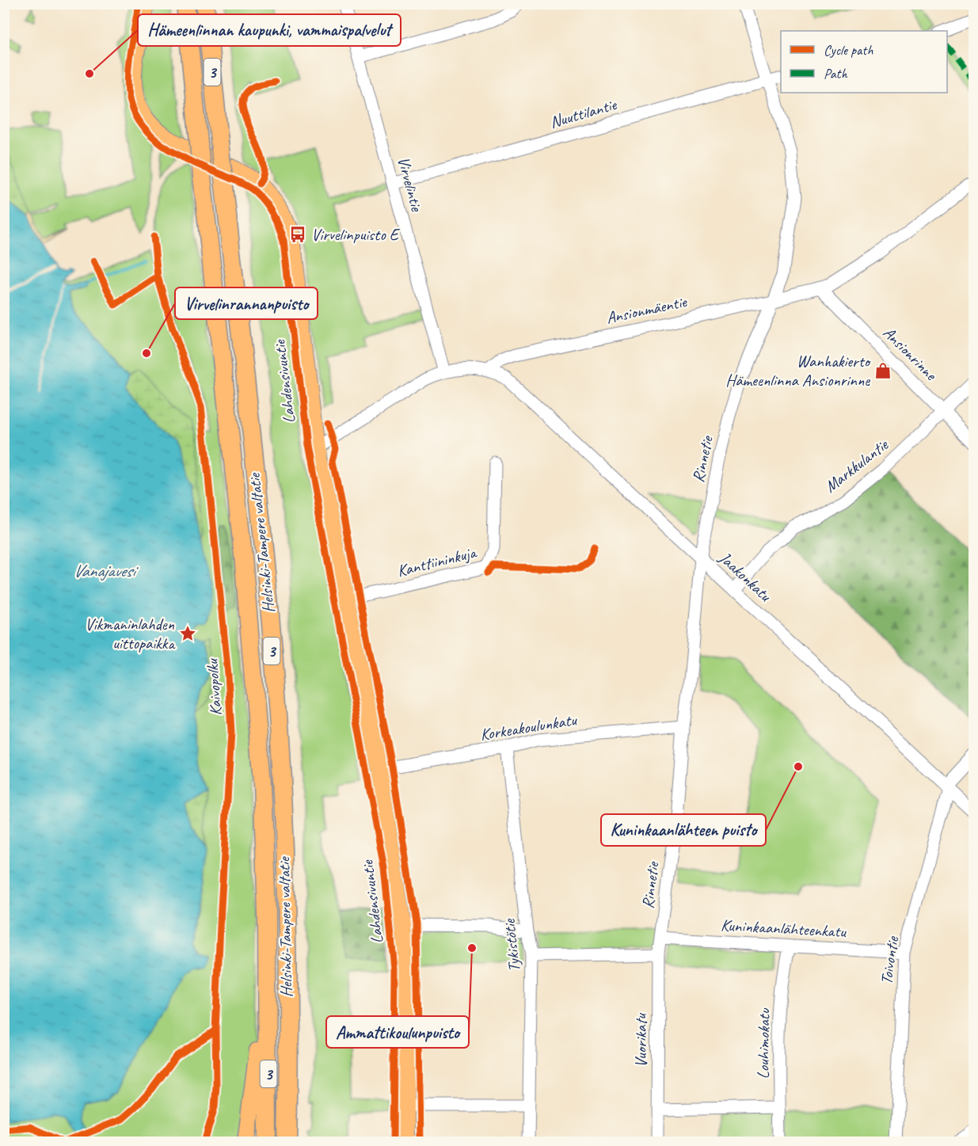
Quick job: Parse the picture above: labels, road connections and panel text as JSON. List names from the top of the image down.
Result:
{
  "streets": {
    "highway": ["3", "Helsinki-Tampere valtatie"],
    "main road": ["Lahdensivuntie"],
    "street": [
      "Nuuttilantie",
      "Virvelintie",
      "Ansionmäentie",
      "Ansionrinne",
      "Rinnetie",
      "Markkulantie",
      "Kanttiininkuja",
      "Jaakonkatu",
      "Korkeakoulunkatu",
      "Kuninkaanlähteenkatu",
      "Tykistötie",
      "Toivontie",
      "Vuorikatu",
      "Louhimokatu"
    ],
    "cycle path": ["Kaivopolku"]
  },
  "crossings": [
    ["Nuuttilantie", "Virvelintie"],
    ["Nuuttilantie", "Rinnetie"],
    ["Ansionmäentie", "Ansionrinne"],
    ["Ansionmäentie", "Rinnetie"],
    ["Ansionmäentie", "Jaakonkatu"],
    ["Ansionrinne", "Markkulantie"],
    ["Lahdensivuntie", "Kanttiininkuja"],
    ["Lahdensivuntie", "Korkeakoulunkatu"],
    ["Rinnetie", "Jaakonkatu"],
    ["Rinnetie", "Korkeakoulunkatu"],
    ["Rinnetie", "Kuninkaanlähteenkatu"],
    ["Rinnetie", "Vuorikatu"],
    ["Markkulantie", "Jaakonkatu"],
    ["Jaakonkatu", "Toivontie"],
    ["Korkeakoulunkatu", "Tykistötie"],
    ["Kuninkaanlähteenkatu", "Toivontie"],
    ["Kuninkaanlähteenkatu", "Vuorikatu"],
    ["Kuninkaanlähteenkatu", "Louhimokatu"]
  ],
  "water": ["Vanajavesi"],
  "places": {
    "other": [
      "Hämeenlinnan kaupunki, vammaispalvelut",
      "Virvelinrannanpuisto",
      "Kuninkaanlähteen puisto",
      "Ammattikoulunpuisto"
    ],
    "bus stop": ["Virvelinpuisto E"],
    "shop": ["Wanhakierto Hämeenlinna Ansionrinne"],
    "place": ["Vikmaninlahden uittopaikka"]
  },
  "legend": ["Cycle path", "Path"]
}
